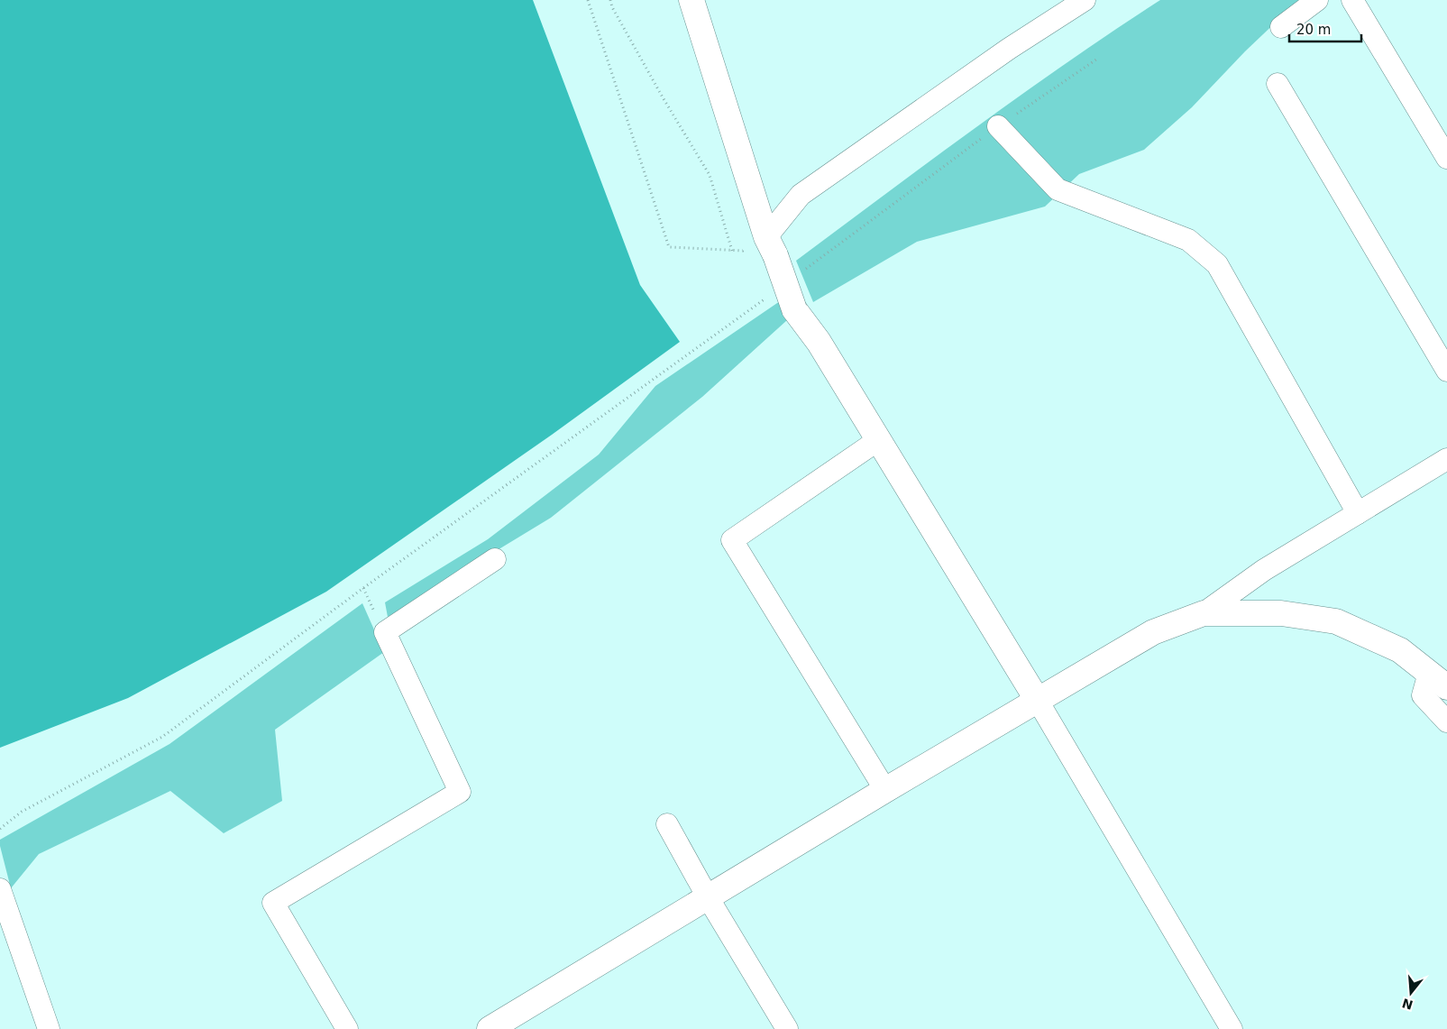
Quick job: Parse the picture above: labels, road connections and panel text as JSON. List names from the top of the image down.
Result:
{
  "scale_bar": "20 m",
  "north": "bottom"
}
